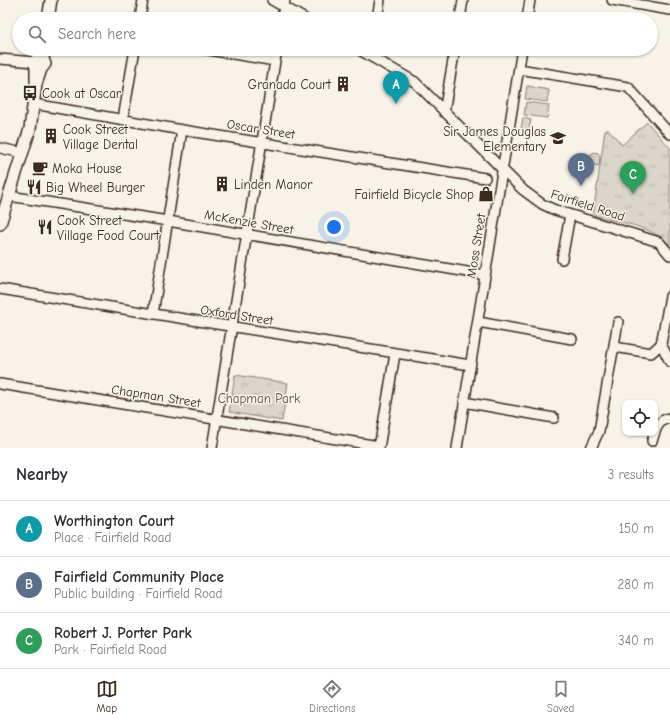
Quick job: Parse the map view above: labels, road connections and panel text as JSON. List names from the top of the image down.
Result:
{
  "streets": {
    "street": [
      "Oscar Street",
      "Fairfield Road",
      "McKenzie Street",
      "Moss Street",
      "Oxford Street",
      "Chapman Street"
    ]
  },
  "crossings": [
    ["Fairfield Road", "Moss Street"],
    ["McKenzie Street", "Moss Street"],
    ["Moss Street", "Oxford Street"]
  ],
  "parks": ["Chapman Park"],
  "places": {
    "building": ["Granada Court", "Cook Street Village Dental", "Linden Manor"],
    "bus stop": ["Cook at Oscar"],
    "school or university": ["Sir James Douglas Elementary"],
    "cafe": ["Moka House"],
    "restaurant": ["Big Wheel Burger", "Cook Street Village Food Court"],
    "shop": ["Fairfield Bicycle Shop"]
  },
  "page": {
    "search": "Search here",
    "pins": ["A", "B", "C"],
    "heading": ["Nearby", "3 results"],
    "list": [
      {
        "mark": "A",
        "name": "Worthington Court",
        "note": "Place · Fairfield Road",
        "value": "150 m"
      },
      {
        "mark": "B",
        "name": "Fairfield Community Place",
        "note": "Public building · Fairfield Road",
        "value": "280 m"
      },
      {
        "mark": "C",
        "name": "Robert J. Porter Park",
        "note": "Park · Fairfield Road",
        "value": "340 m"
      }
    ],
    "nav": ["Map", "Directions", "Saved"]
  }
}
